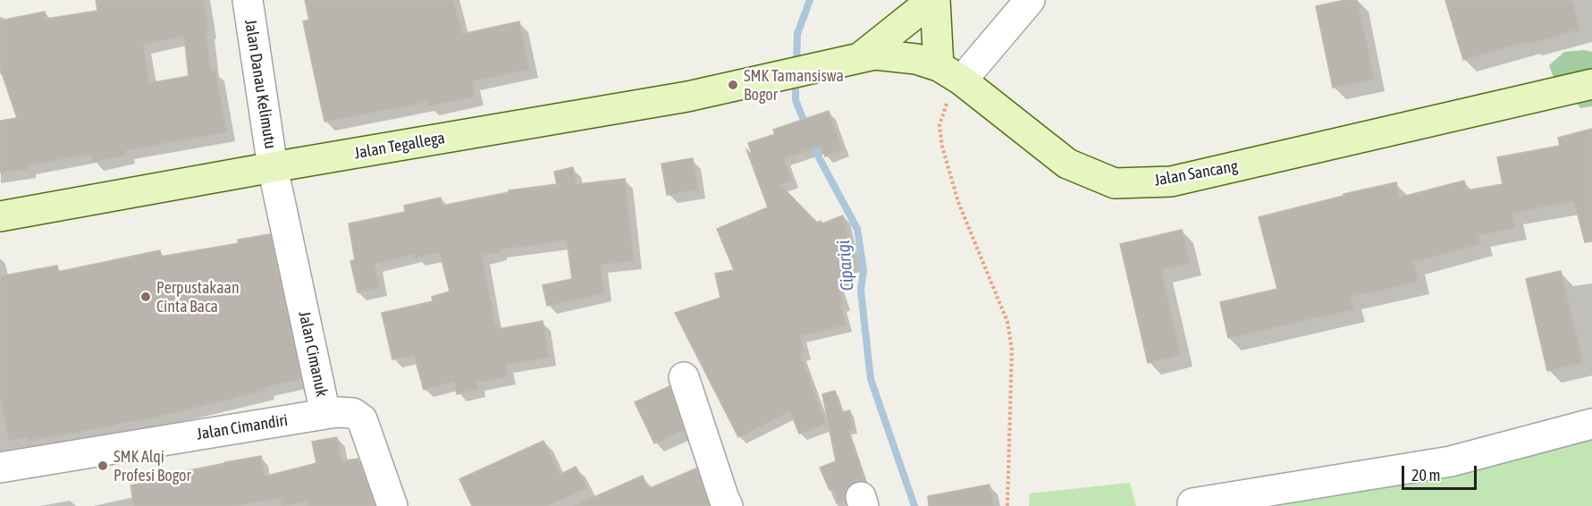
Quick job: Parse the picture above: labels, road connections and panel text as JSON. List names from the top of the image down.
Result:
{
  "streets": {
    "street": [
      "Jalan Danau Kelimutu",
      "Jalan Tegallega",
      "Jalan Sancang",
      "Jalan Cimanuk",
      "Jalan Cimandiri"
    ]
  },
  "crossings": [
    ["Jalan Danau Kelimutu", "Jalan Tegallega"],
    ["Jalan Danau Kelimutu", "Jalan Cimanuk"],
    ["Jalan Tegallega", "Jalan Sancang"],
    ["Jalan Tegallega", "Jalan Cimanuk"],
    ["Jalan Cimanuk", "Jalan Cimandiri"]
  ],
  "water": ["Ciparigi"],
  "places": ["SMK Tamansiswa Bogor", "Perpustakaan Cinta Baca", "SMK Alqi Profesi Bogor"],
  "scale_bar": "20 m"
}
